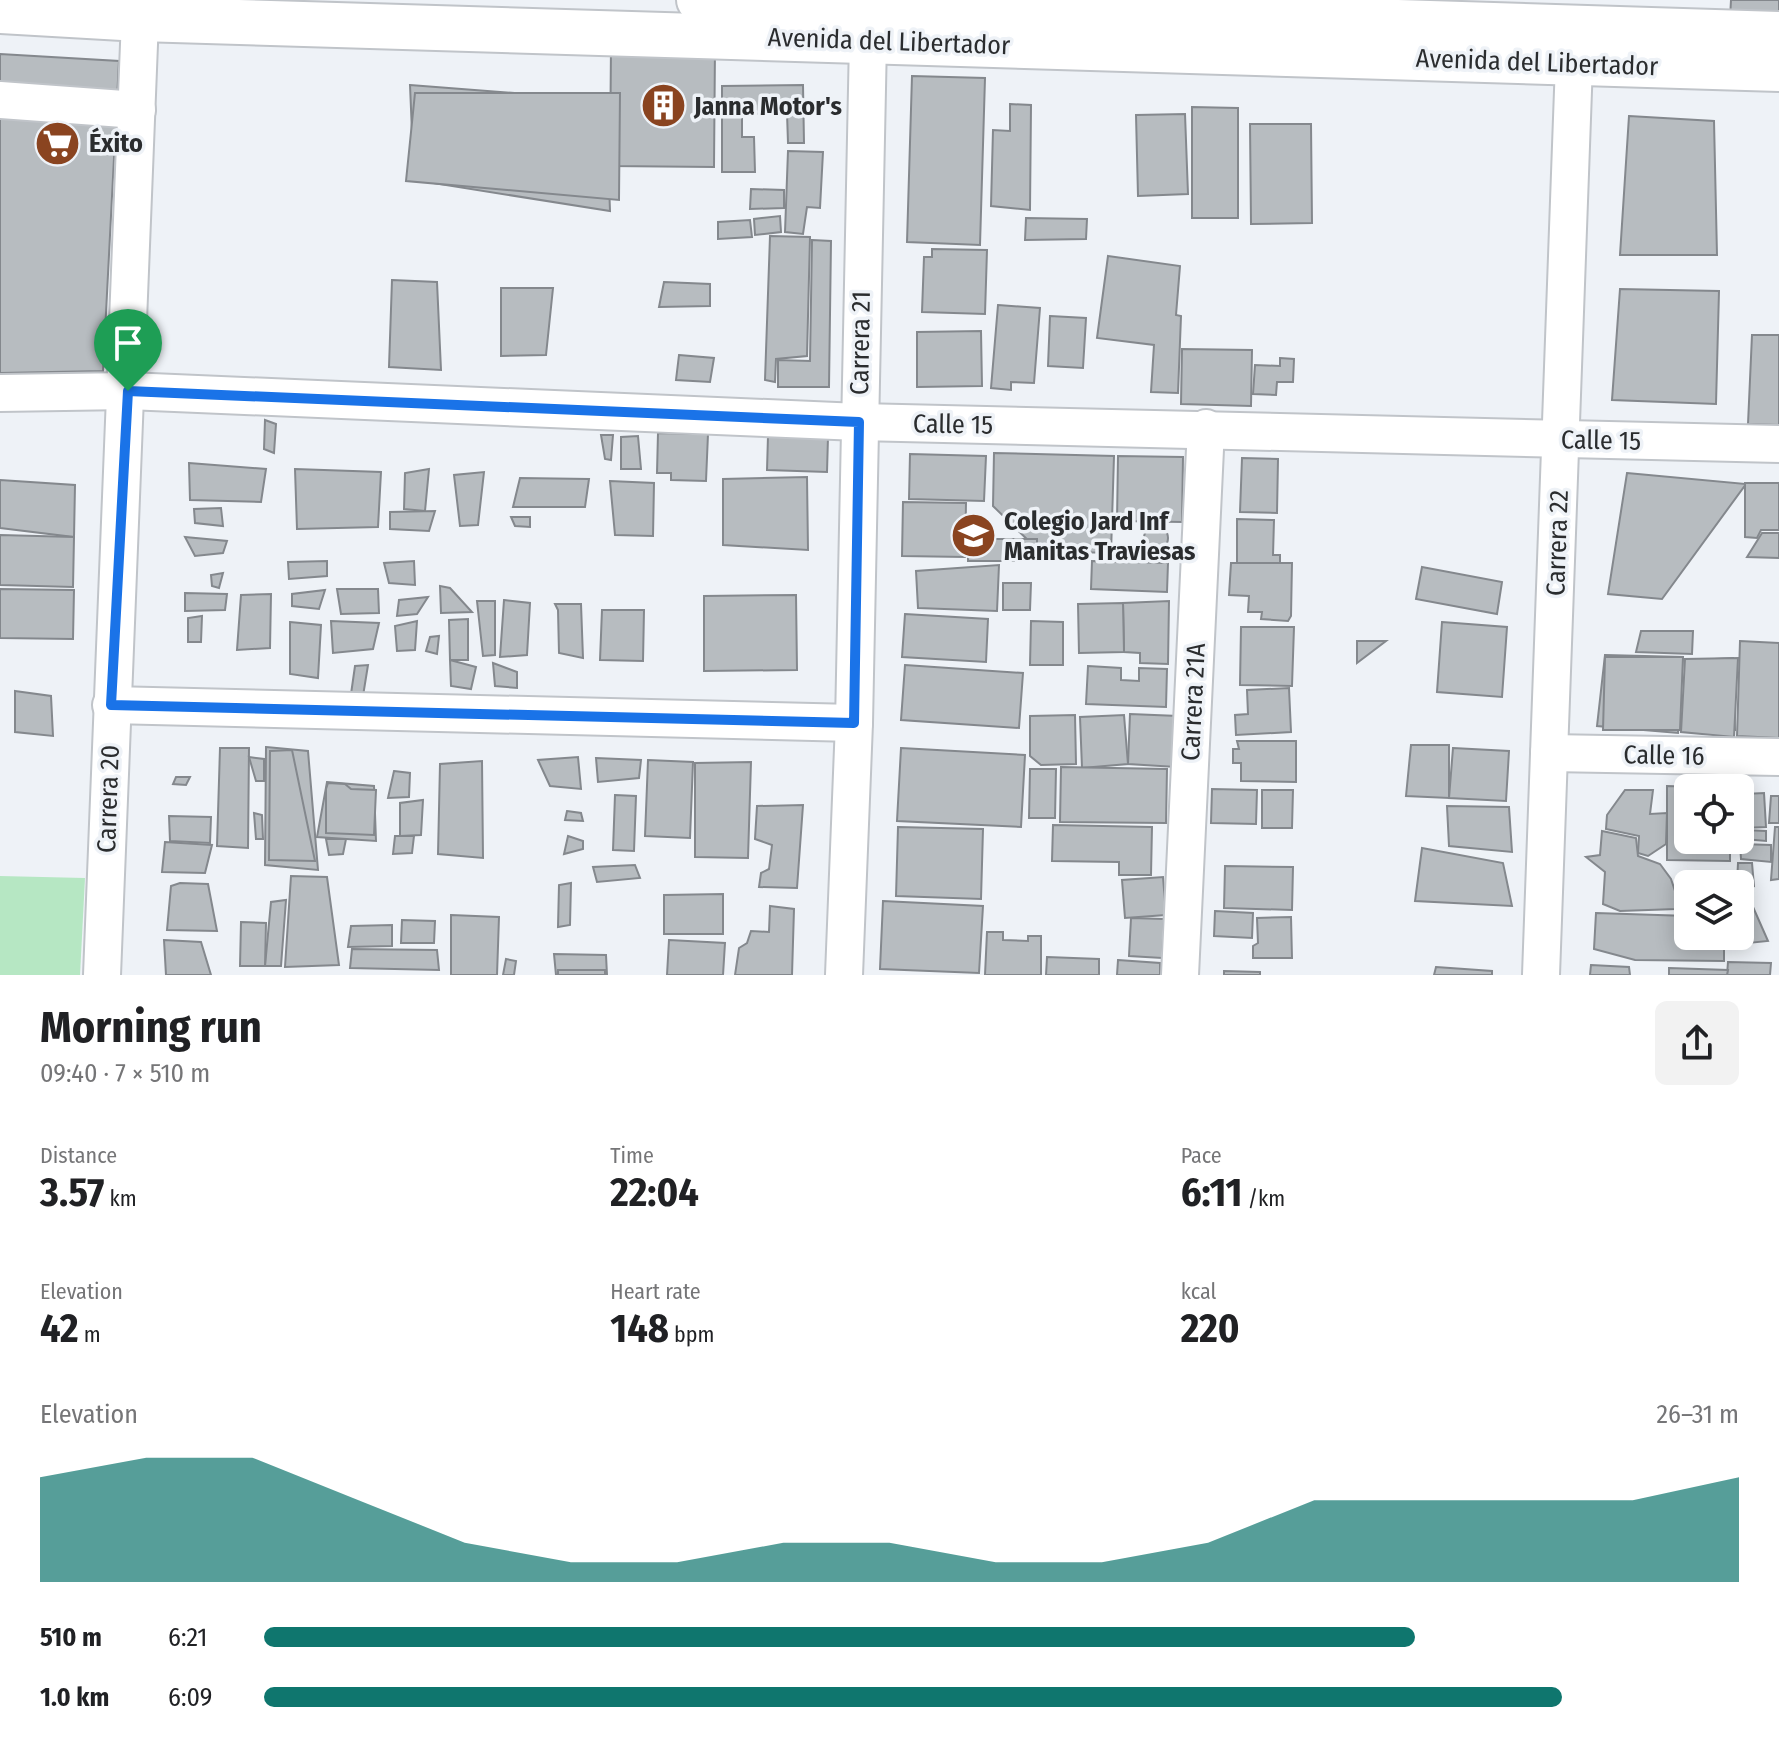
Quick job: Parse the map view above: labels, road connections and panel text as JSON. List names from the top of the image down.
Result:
{
  "streets": {
    "main road": ["Avenida del Libertador"],
    "street": [
      "Carrera 21",
      "Calle 15",
      "Carrera 22",
      "Carrera 21A",
      "Calle 16",
      "Carrera 20"
    ]
  },
  "crossings": [
    ["Avenida del Libertador", "Carrera 21"],
    ["Avenida del Libertador", "Carrera 22"],
    ["Avenida del Libertador", "Carrera 20"],
    ["Carrera 21", "Calle 15"],
    ["Calle 15", "Carrera 22"],
    ["Calle 15", "Carrera 21A"],
    ["Calle 15", "Carrera 20"],
    ["Carrera 22", "Calle 16"]
  ],
  "places": {
    "building": ["Janna Motor's"],
    "supermarket": ["Éxito"],
    "school or university": ["Colegio Jard Inf Manitas Traviesas"]
  },
  "page": {
    "heading": ["Morning run", "09:40 · 7 × 510 m"],
    "stats": [
      ["Distance", "3.57 km"],
      ["Time", "22:04"],
      ["Pace", "6:11 /km"],
      ["Elevation", "42 m"],
      ["Heart rate", "148 bpm"],
      ["kcal", "220"]
    ],
    "chart": ["Elevation", "26–31 m"],
    "list": [
      {
        "name": "510 m",
        "note": "6:21"
      },
      {
        "name": "1.0 km",
        "note": "6:09"
      }
    ]
  }
}
